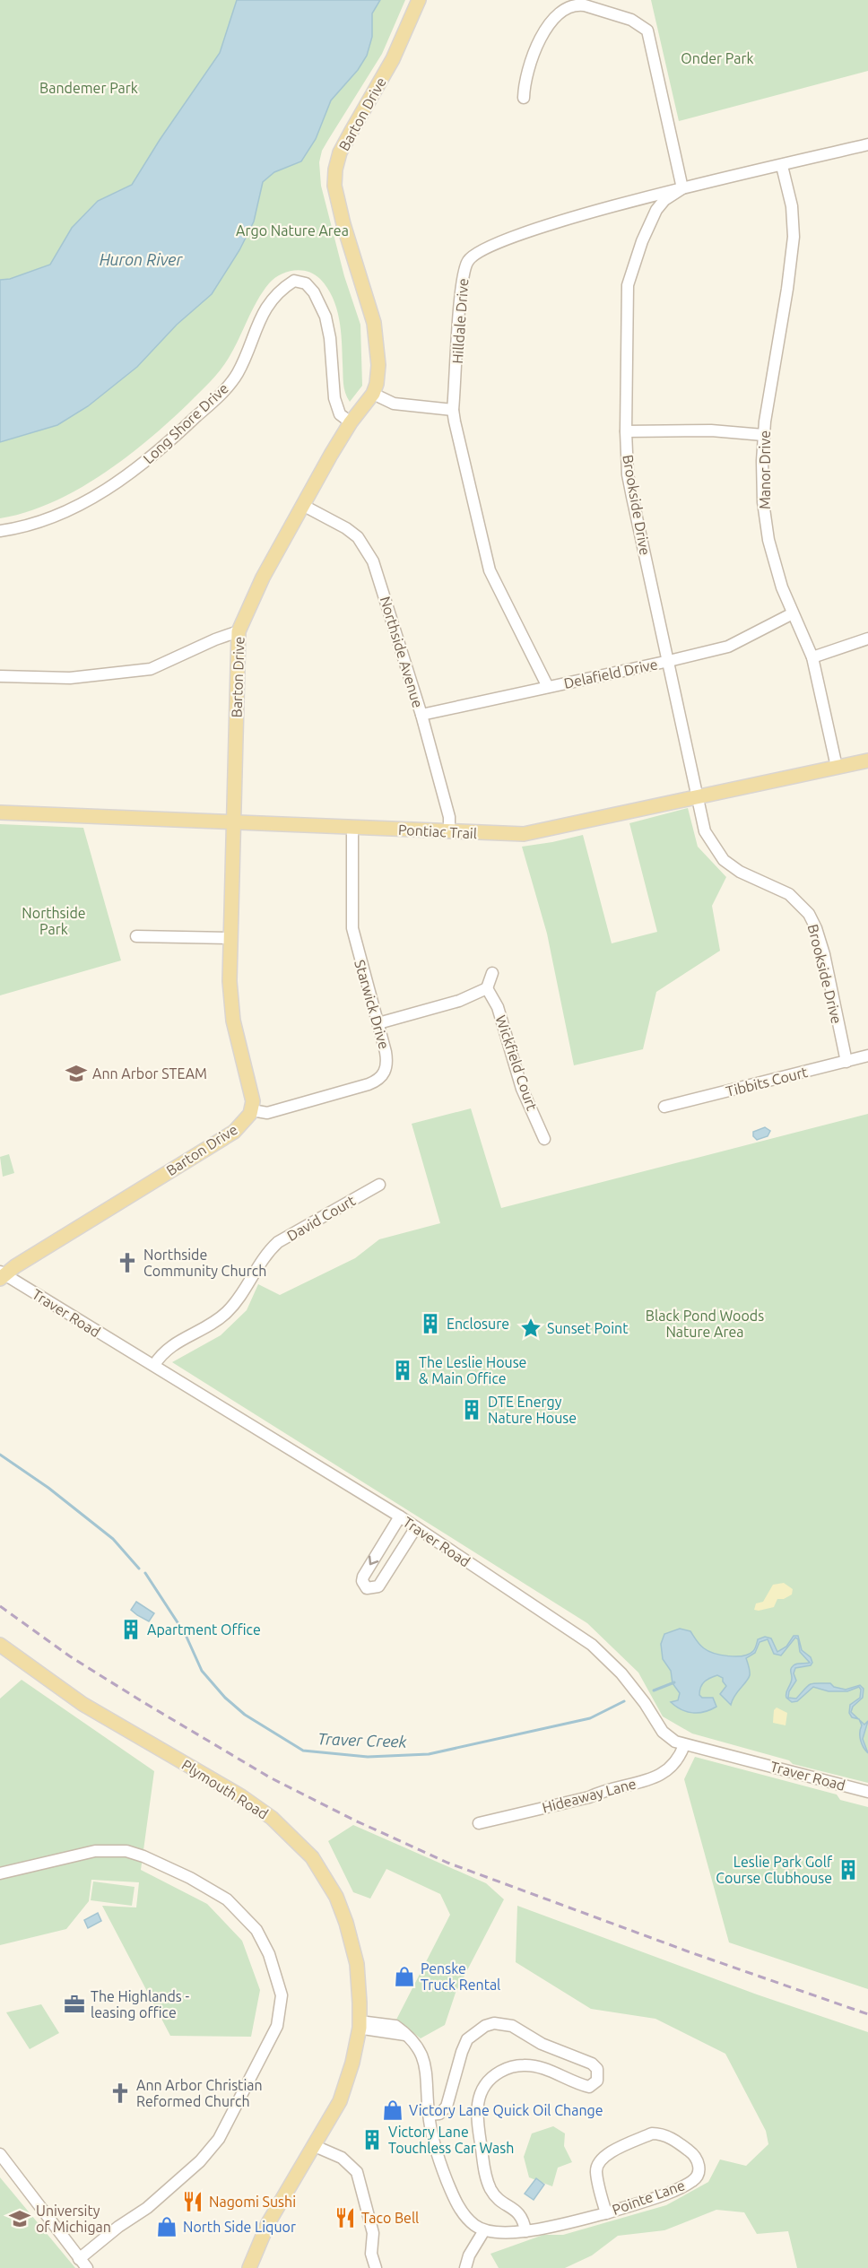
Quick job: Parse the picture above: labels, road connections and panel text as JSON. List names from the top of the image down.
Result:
{
  "streets": {
    "main road": ["Barton Drive", "Pontiac Trail", "Plymouth Road"],
    "street": [
      "Hilldale Drive",
      "Long Shore Drive",
      "Manor Drive",
      "Brookside Drive",
      "Northside Avenue",
      "Delafield Drive",
      "Starwick Drive",
      "Wickfield Court",
      "Tibbits Court",
      "David Court",
      "Traver Road",
      "Hideaway Lane",
      "Pointe Lane"
    ]
  },
  "crossings": [
    ["Barton Drive", "Long Shore Drive"],
    ["Barton Drive", "Northside Avenue"],
    ["Barton Drive", "Pontiac Trail"],
    ["Barton Drive", "Starwick Drive"],
    ["Barton Drive", "Traver Road"],
    ["Hilldale Drive", "Manor Drive"],
    ["Hilldale Drive", "Brookside Drive"],
    ["Hilldale Drive", "Delafield Drive"],
    ["Manor Drive", "Delafield Drive"],
    ["Manor Drive", "Pontiac Trail"],
    ["Brookside Drive", "Delafield Drive"],
    ["Brookside Drive", "Pontiac Trail"],
    ["Brookside Drive", "Tibbits Court"],
    ["Northside Avenue", "Delafield Drive"],
    ["Northside Avenue", "Pontiac Trail"],
    ["Pontiac Trail", "Starwick Drive"],
    ["David Court", "Traver Road"],
    ["Traver Road", "Hideaway Lane"]
  ],
  "water": ["Huron River", "Traver Creek"],
  "parks": [
    "Onder Park",
    "Bandemer Park",
    "Argo Nature Area",
    "Northside Park",
    "Black Pond Woods Nature Area"
  ],
  "places": {
    "school or university": ["Ann Arbor STEAM", "University of Michigan"],
    "church": ["Northside Community Church", "Ann Arbor Christian Reformed Church"],
    "building": [
      "Enclosure",
      "The Leslie House & Main Office",
      "DTE Energy Nature House",
      "Apartment Office",
      "Leslie Park Golf Course Clubhouse",
      "Victory Lane Touchless Car Wash"
    ],
    "place": ["Sunset Point"],
    "shop": ["Penske Truck Rental", "Victory Lane Quick Oil Change", "North Side Liquor"],
    "office": ["The Highlands - leasing office"],
    "restaurant": ["Nagomi Sushi", "Taco Bell"]
  }
}
